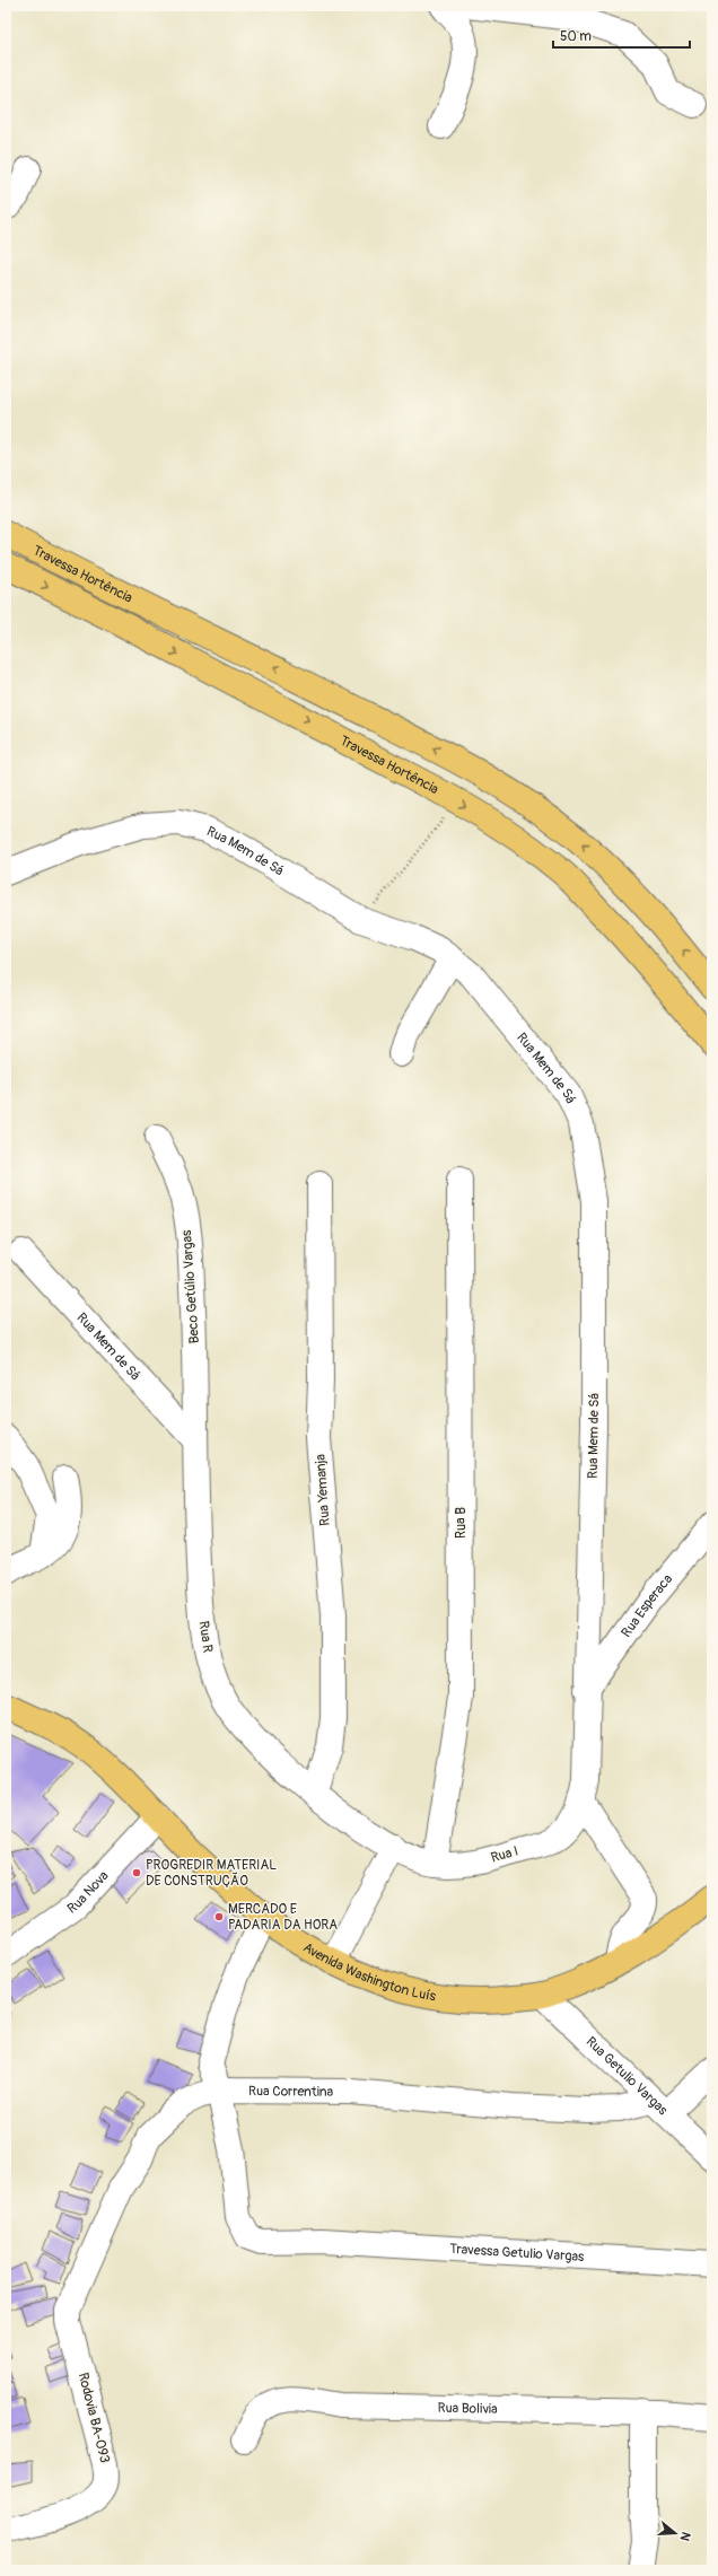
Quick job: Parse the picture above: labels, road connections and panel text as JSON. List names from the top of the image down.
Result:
{
  "streets": {
    "main road": ["Travessa Hortência", "Avenida Washington Luís"],
    "street": [
      "Rua Mem de Sá",
      "Beco Getúlio Vargas",
      "Rua Yemanja",
      "Rua B",
      "Rua Esperaca",
      "Rua R",
      "Rua I",
      "Rua Nova",
      "Rua Getulio Vargas",
      "Rua Correntina",
      "Travessa Getulio Vargas",
      "Rua Bolivia",
      "Rodovia BA-093"
    ]
  },
  "crossings": [
    ["Rua Mem de Sá", "Beco Getúlio Vargas"],
    ["Rua Mem de Sá", "Rua Esperaca"],
    ["Rua Mem de Sá", "Rua R"],
    ["Rua Mem de Sá", "Rua I"],
    ["Beco Getúlio Vargas", "Rua R"],
    ["Rua Yemanja", "Rua R"],
    ["Rua Yemanja", "Rua I"],
    ["Rua B", "Rua I"],
    ["Rua Esperaca", "Rua I"],
    ["Rua R", "Rua I"],
    ["Rua Nova", "Avenida Washington Luís"],
    ["Avenida Washington Luís", "Rua Getulio Vargas"],
    ["Avenida Washington Luís", "Travessa Getulio Vargas"],
    ["Rua Getulio Vargas", "Rua Correntina"],
    ["Rua Correntina", "Travessa Getulio Vargas"],
    ["Rua Correntina", "Rodovia BA-093"]
  ],
  "places": ["PROGREDIR MATERIAL DE CONSTRUÇÃO", "MERCADO E PADARIA DA HORA"],
  "scale_bar": "50 m",
  "north": "right"
}
